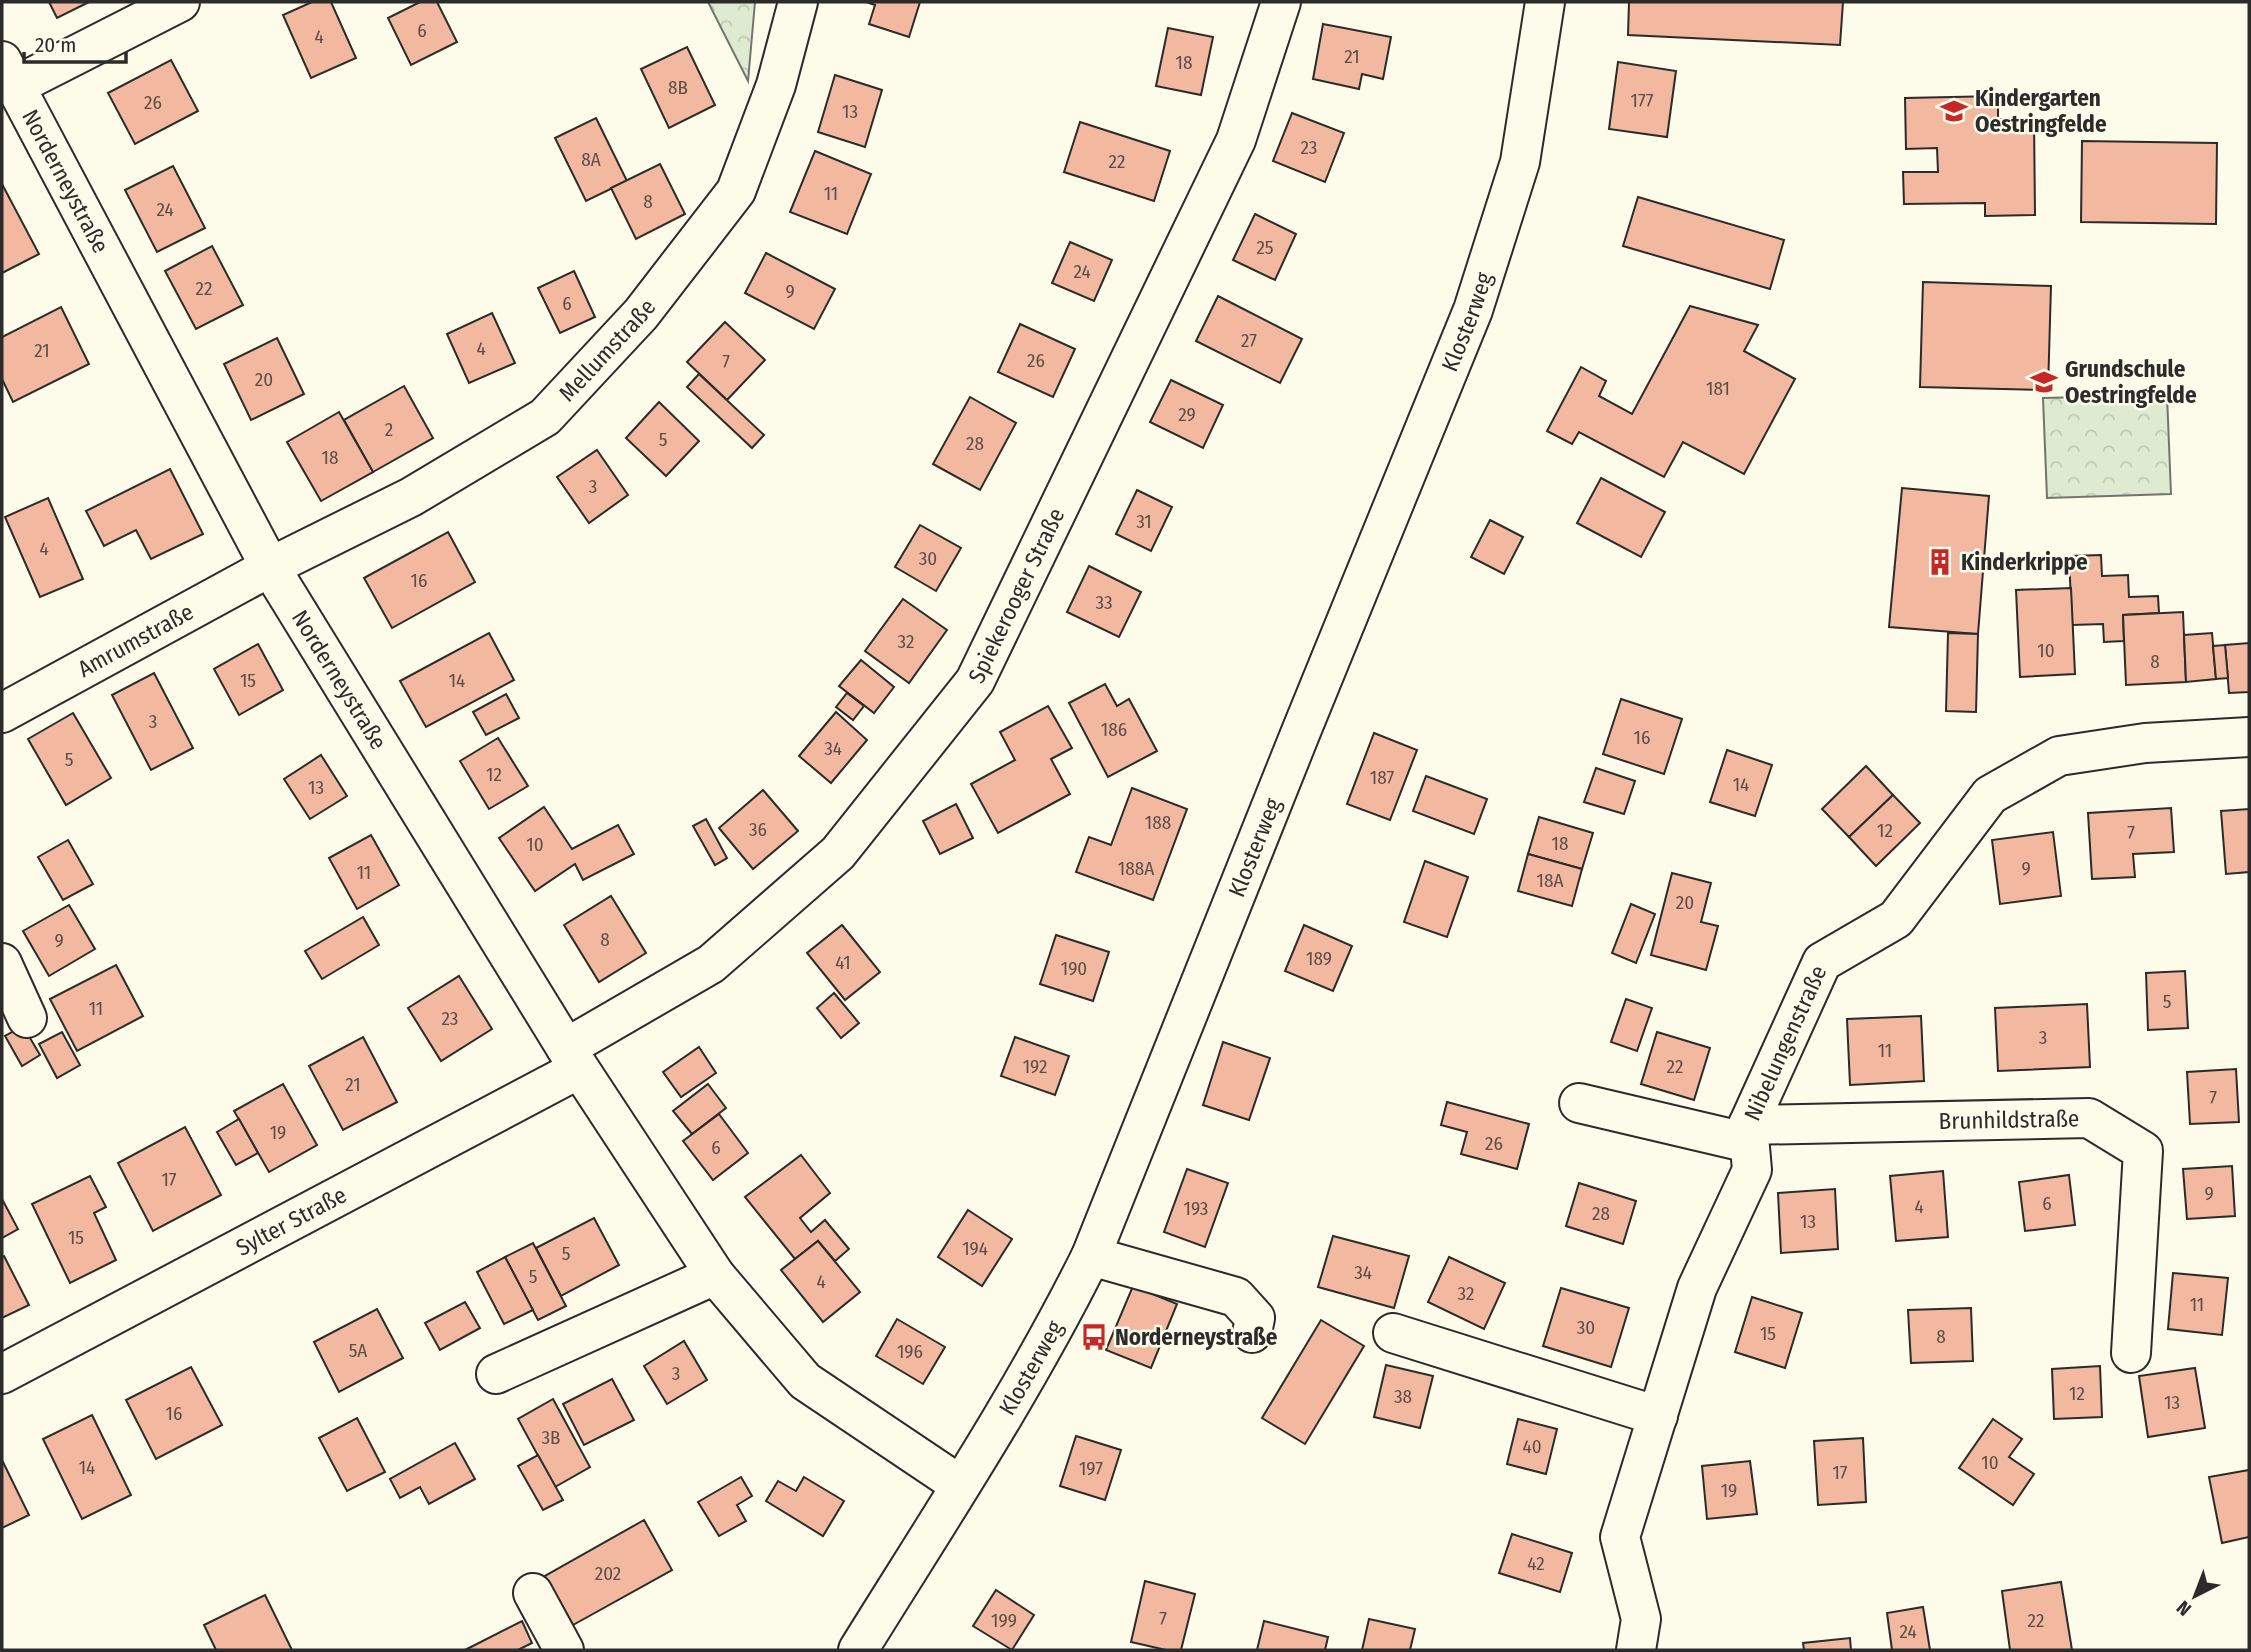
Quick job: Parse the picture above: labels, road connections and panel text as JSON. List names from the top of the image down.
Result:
{
  "streets": {
    "street": [
      "Norderneystraße",
      "Klosterweg",
      "Mellumstraße",
      "Spiekerooger Straße",
      "Amrumstraße",
      "Nibelungenstraße",
      "Brunhildstraße",
      "Sylter Straße"
    ]
  },
  "crossings": [
    ["Norderneystraße", "Klosterweg"],
    ["Norderneystraße", "Mellumstraße"],
    ["Norderneystraße", "Spiekerooger Straße"],
    ["Norderneystraße", "Amrumstraße"],
    ["Norderneystraße", "Sylter Straße"],
    ["Mellumstraße", "Amrumstraße"],
    ["Spiekerooger Straße", "Sylter Straße"],
    ["Nibelungenstraße", "Brunhildstraße"]
  ],
  "places": {
    "school or university": ["Kindergarten Oestringfelde", "Grundschule Oestringfelde"],
    "building": ["Kinderkrippe"],
    "bus stop": ["Norderneystraße"]
  },
  "house_numbers": [
    "6",
    "4",
    "21",
    "18",
    "8B",
    "177",
    "26",
    "13",
    "23",
    "8A",
    "22",
    "11",
    "8",
    "24",
    "25",
    "24",
    "22",
    "9",
    "6",
    "27",
    "4",
    "21",
    "26",
    "7",
    "20",
    "181",
    "29",
    "2",
    "5",
    "28",
    "18",
    "3",
    "31",
    "4",
    "30",
    "16",
    "33",
    "32",
    "10",
    "8",
    "15",
    "14",
    "3",
    "186",
    "16",
    "34",
    "5",
    "12",
    "187",
    "14",
    "13",
    "188",
    "36",
    "12",
    "7",
    "18",
    "10",
    "188A",
    "9",
    "11",
    "18A",
    "20",
    "8",
    "9",
    "189",
    "41",
    "190",
    "5",
    "11",
    "23",
    "3",
    "11",
    "192",
    "22",
    "21",
    "7",
    "19",
    "26",
    "6",
    "17",
    "9",
    "6",
    "4",
    "193",
    "28",
    "13",
    "15",
    "194",
    "5",
    "34",
    "5",
    "4",
    "32",
    "11",
    "30",
    "15",
    "8",
    "5A",
    "196",
    "3",
    "12",
    "38",
    "13",
    "16",
    "3B",
    "40",
    "10",
    "14",
    "197",
    "17",
    "19",
    "42",
    "202",
    "7",
    "199",
    "22",
    "24"
  ],
  "scale_bar": "20 m",
  "north": "bottom left"
}
